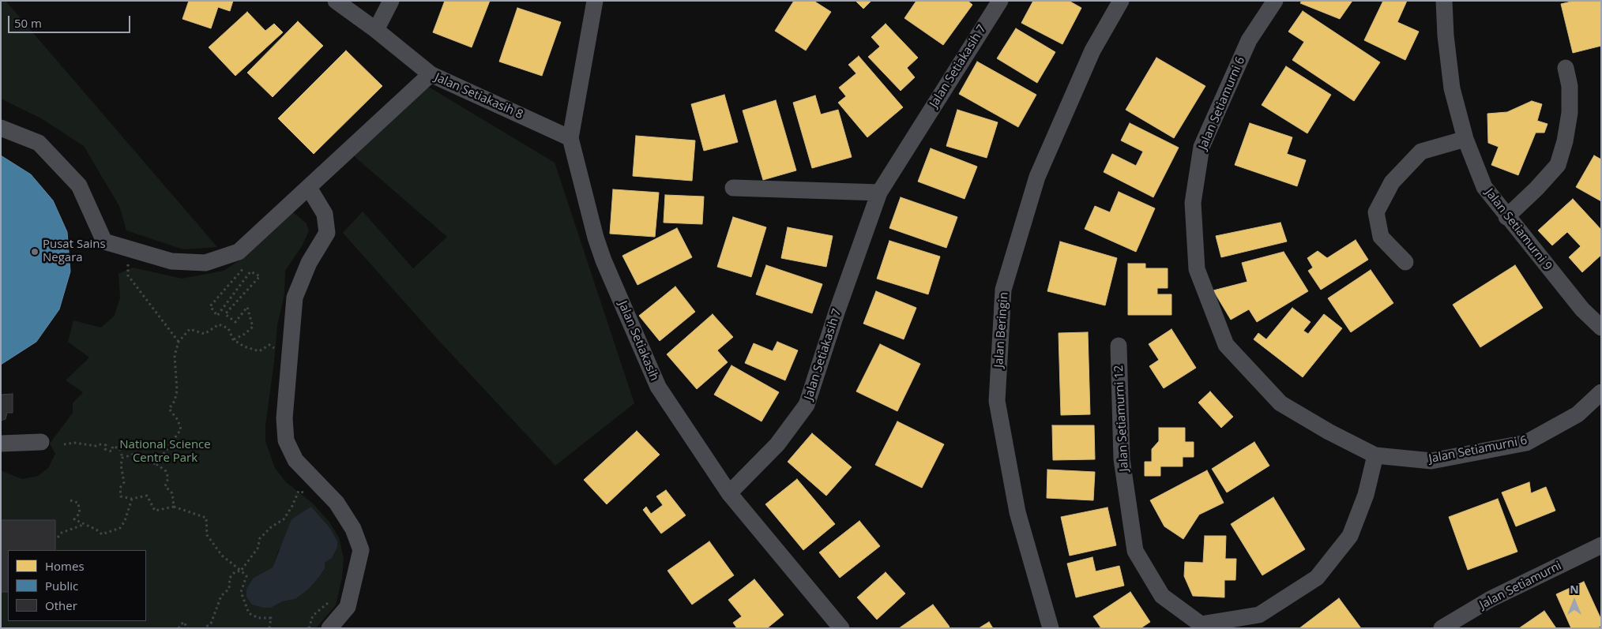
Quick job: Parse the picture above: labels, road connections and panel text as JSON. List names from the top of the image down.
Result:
{
  "streets": {
    "street": [
      "Jalan Setiakasih 7",
      "Jalan Setiakasih 8",
      "Jalan Setiamurni 6",
      "Jalan Setiamurni 9",
      "Jalan Beringin",
      "Jalan Setiakasih",
      "Jalan Setiamurni 12",
      "Jalan Setiamurni"
    ]
  },
  "crossings": [
    ["Jalan Setiakasih 7", "Jalan Setiakasih"],
    ["Jalan Setiakasih 8", "Jalan Setiakasih"],
    ["Jalan Setiamurni 6", "Jalan Setiamurni 12"]
  ],
  "parks": ["National Science Centre Park"],
  "places": ["Pusat Sains Negara"],
  "legend": ["Homes", "Public", "Other"],
  "scale_bar": "50 m",
  "north": "top"
}
